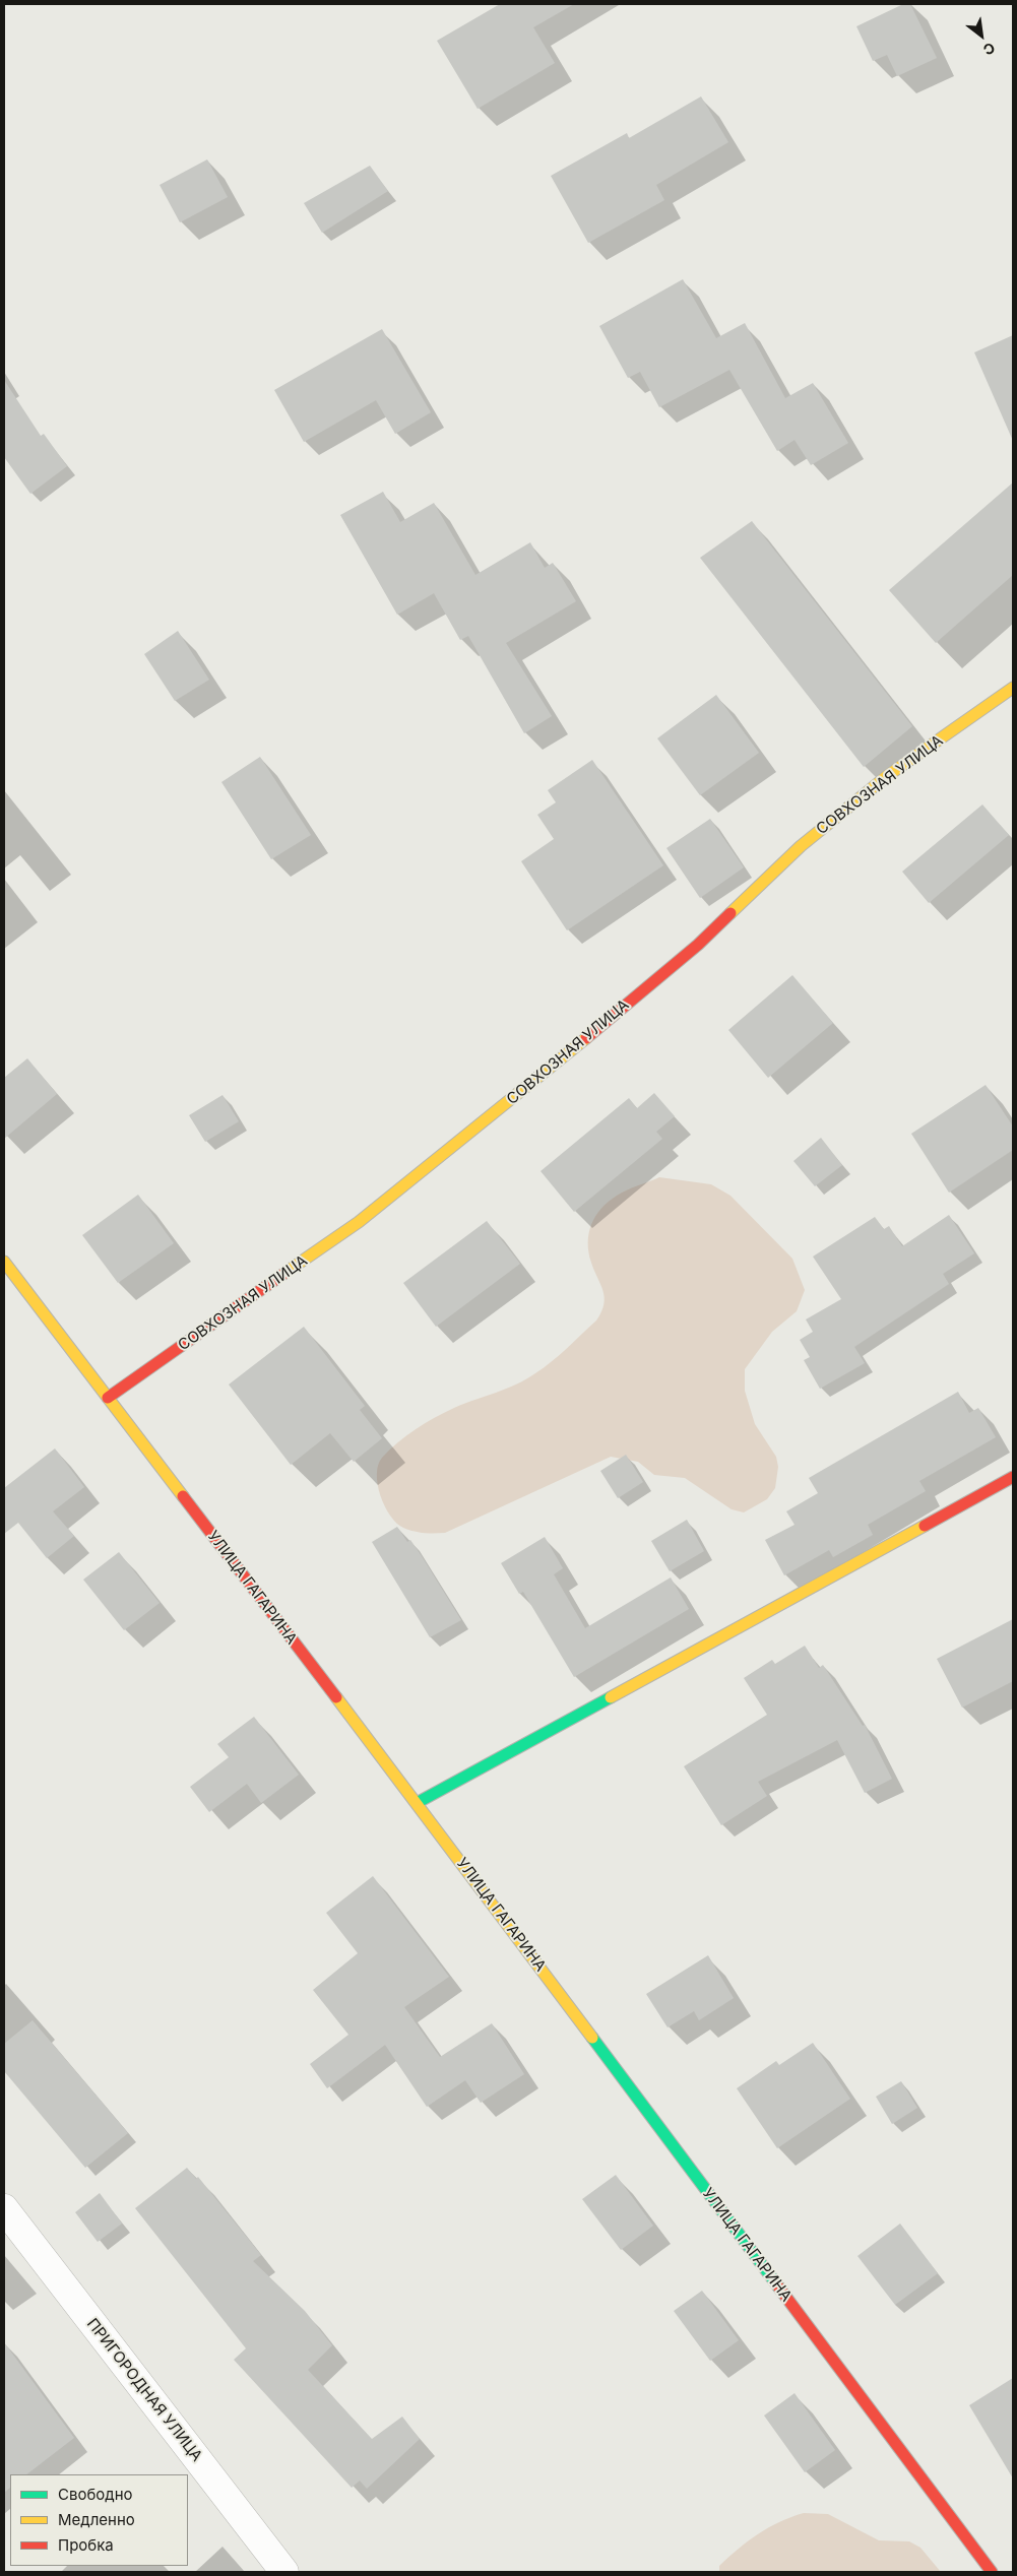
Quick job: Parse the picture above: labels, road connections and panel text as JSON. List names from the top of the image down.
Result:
{
  "streets": {
    "street": ["СОВХОЗНАЯ УЛИЦА", "УЛИЦА ГАГАРИНА", "ПРИГОРОДНАЯ УЛИЦА"]
  },
  "crossings": [
    ["СОВХОЗНАЯ УЛИЦА", "УЛИЦА ГАГАРИНА"]
  ],
  "legend": ["Свободно", "Медленно", "Пробка"],
  "north": "bottom right"
}
